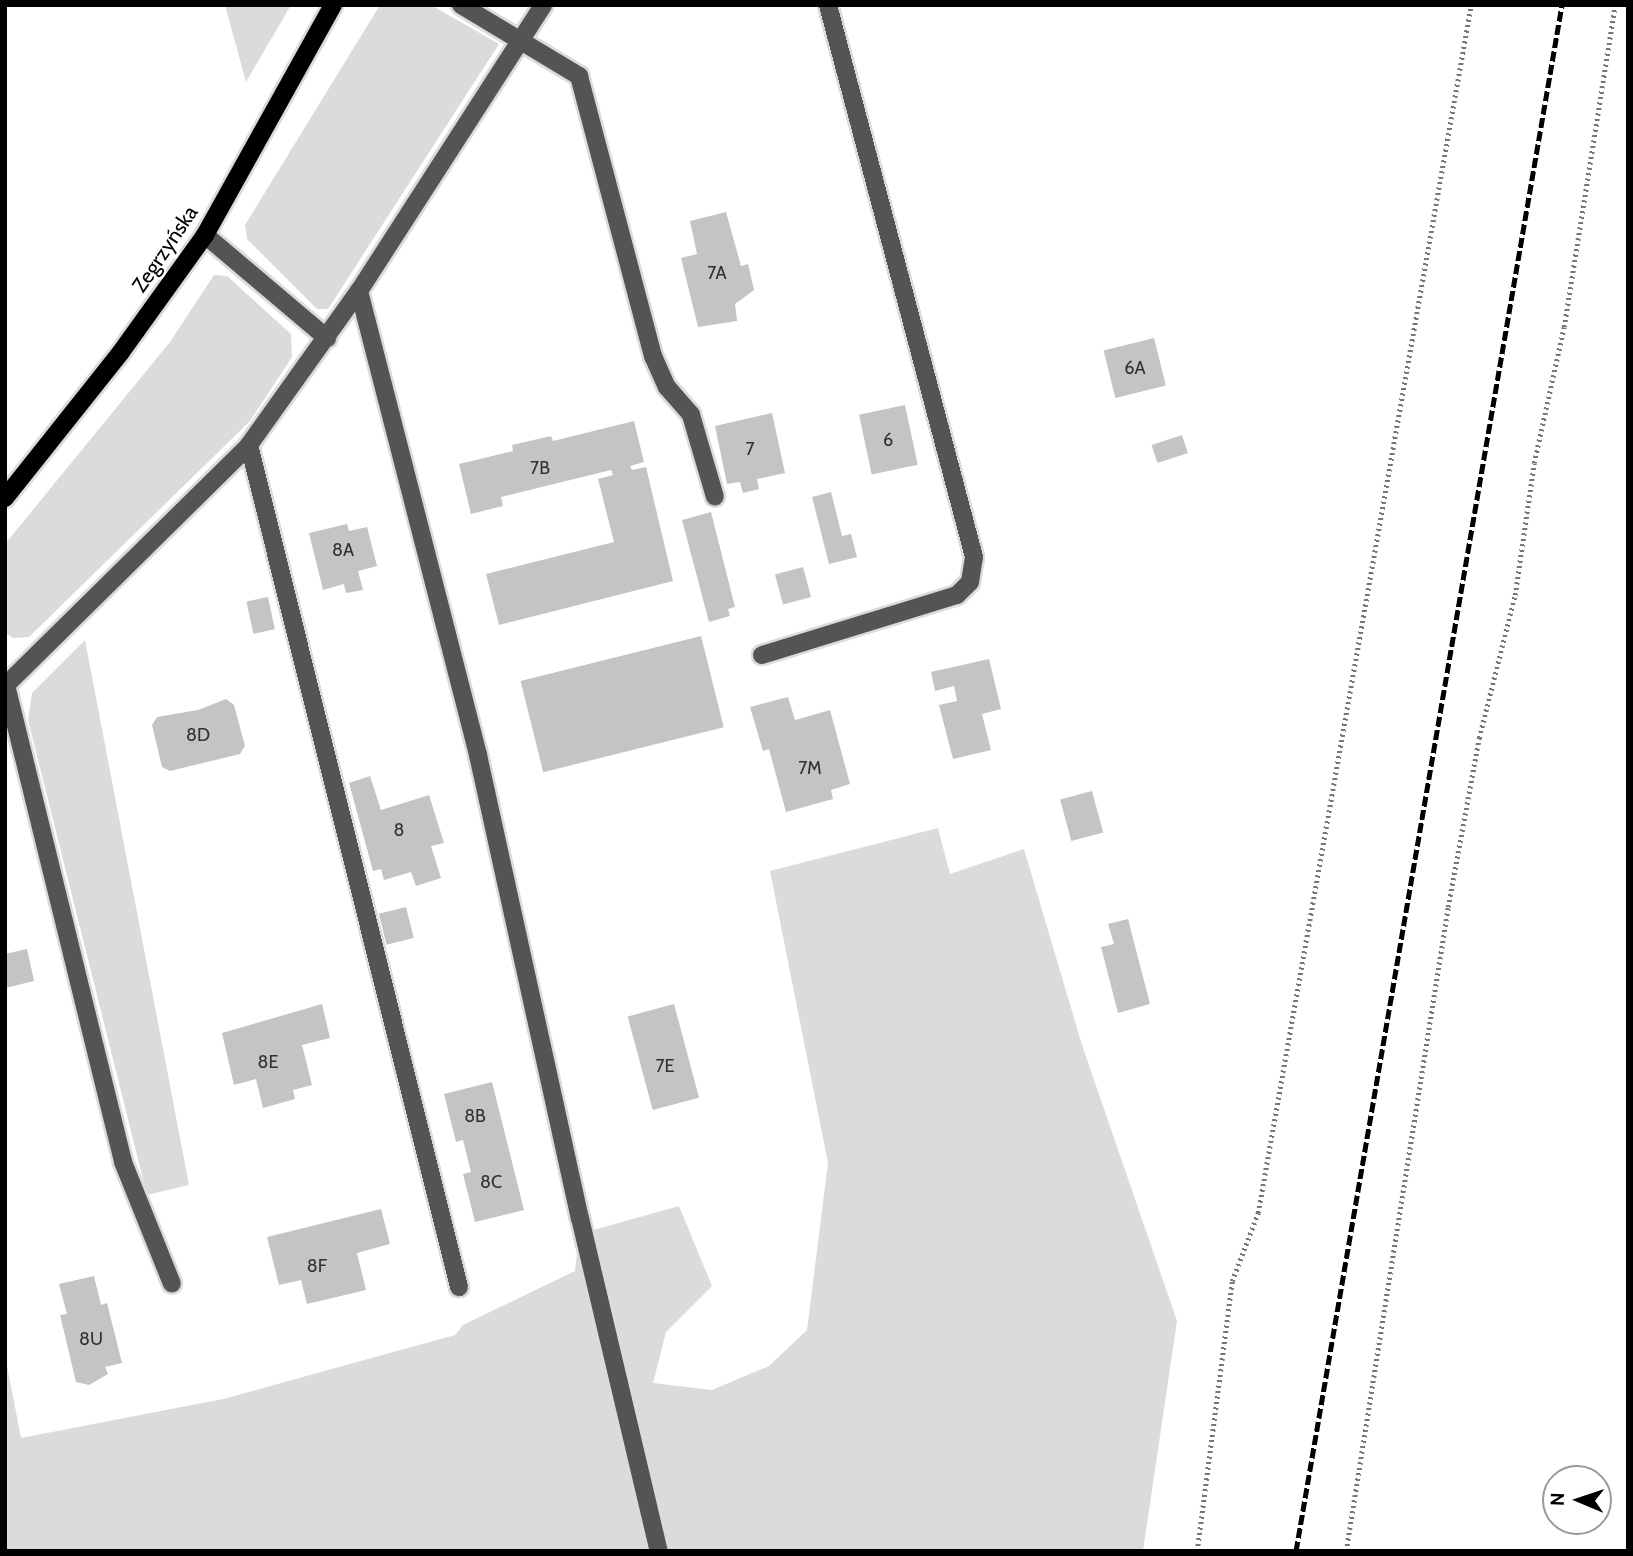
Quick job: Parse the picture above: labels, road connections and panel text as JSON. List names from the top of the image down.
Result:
{
  "streets": {
    "main road": ["Zegrzyńska"]
  },
  "house_numbers": [
    "7A",
    "6A",
    "6",
    "7",
    "7B",
    "8A",
    "8D",
    "7M",
    "8",
    "8E",
    "7E",
    "8B",
    "8C",
    "8F",
    "8U"
  ],
  "north": "left"
}
